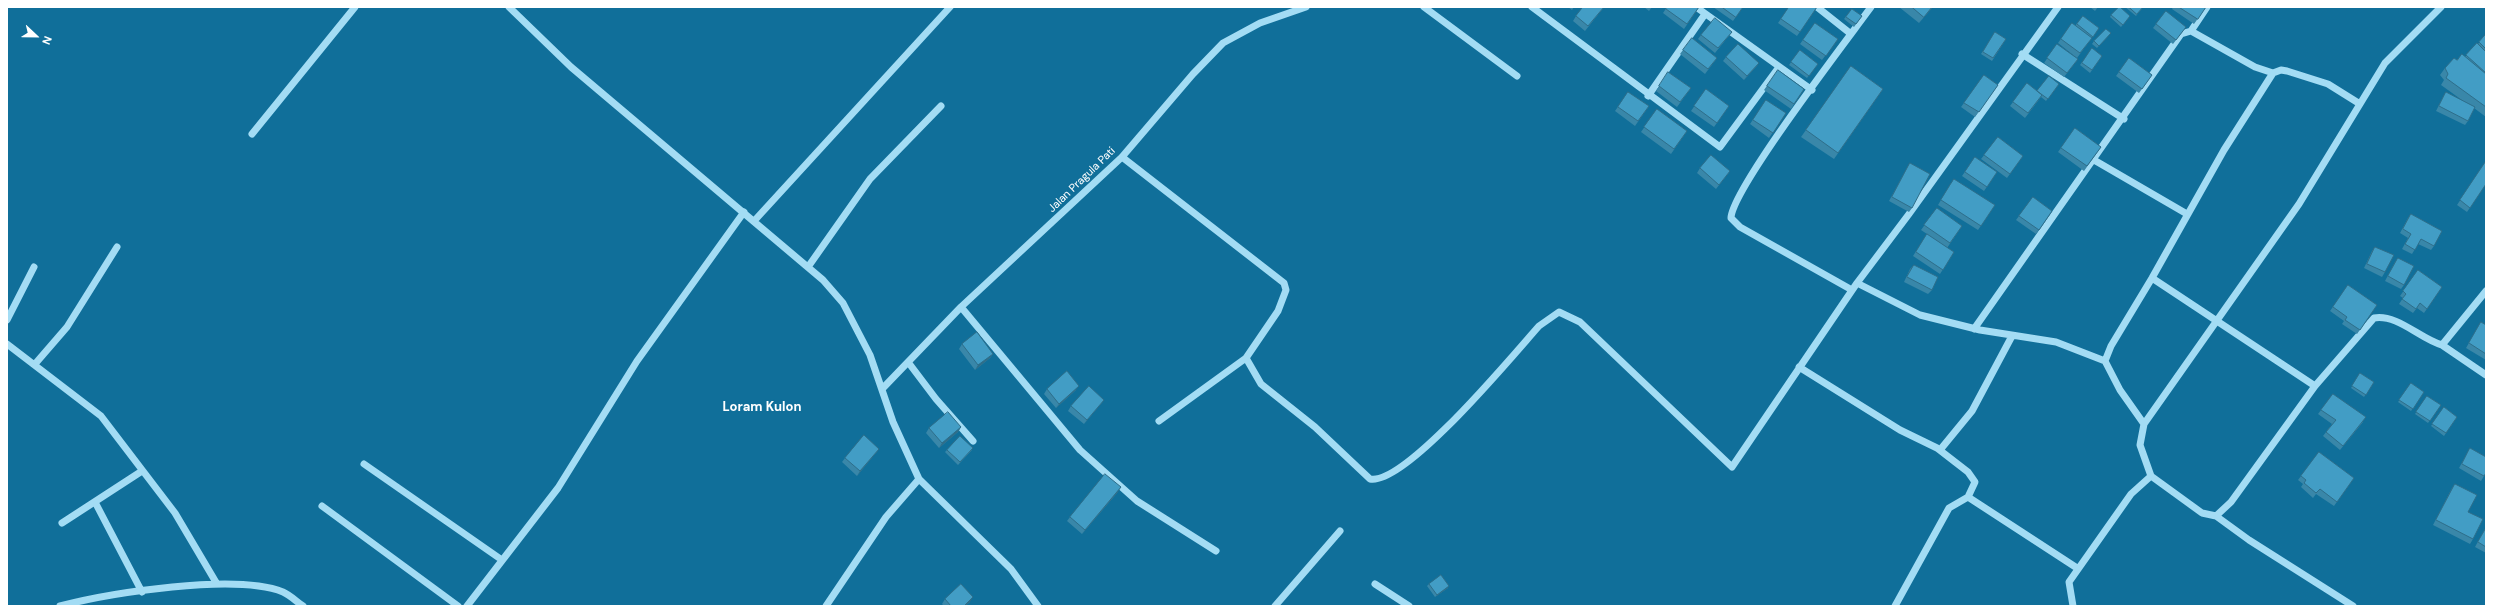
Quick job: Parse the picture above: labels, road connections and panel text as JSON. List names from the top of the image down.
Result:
{
  "streets": {
    "street": ["Jalan Pragula Pati"]
  },
  "districts": ["Loram Kulon"],
  "north": "right"
}
